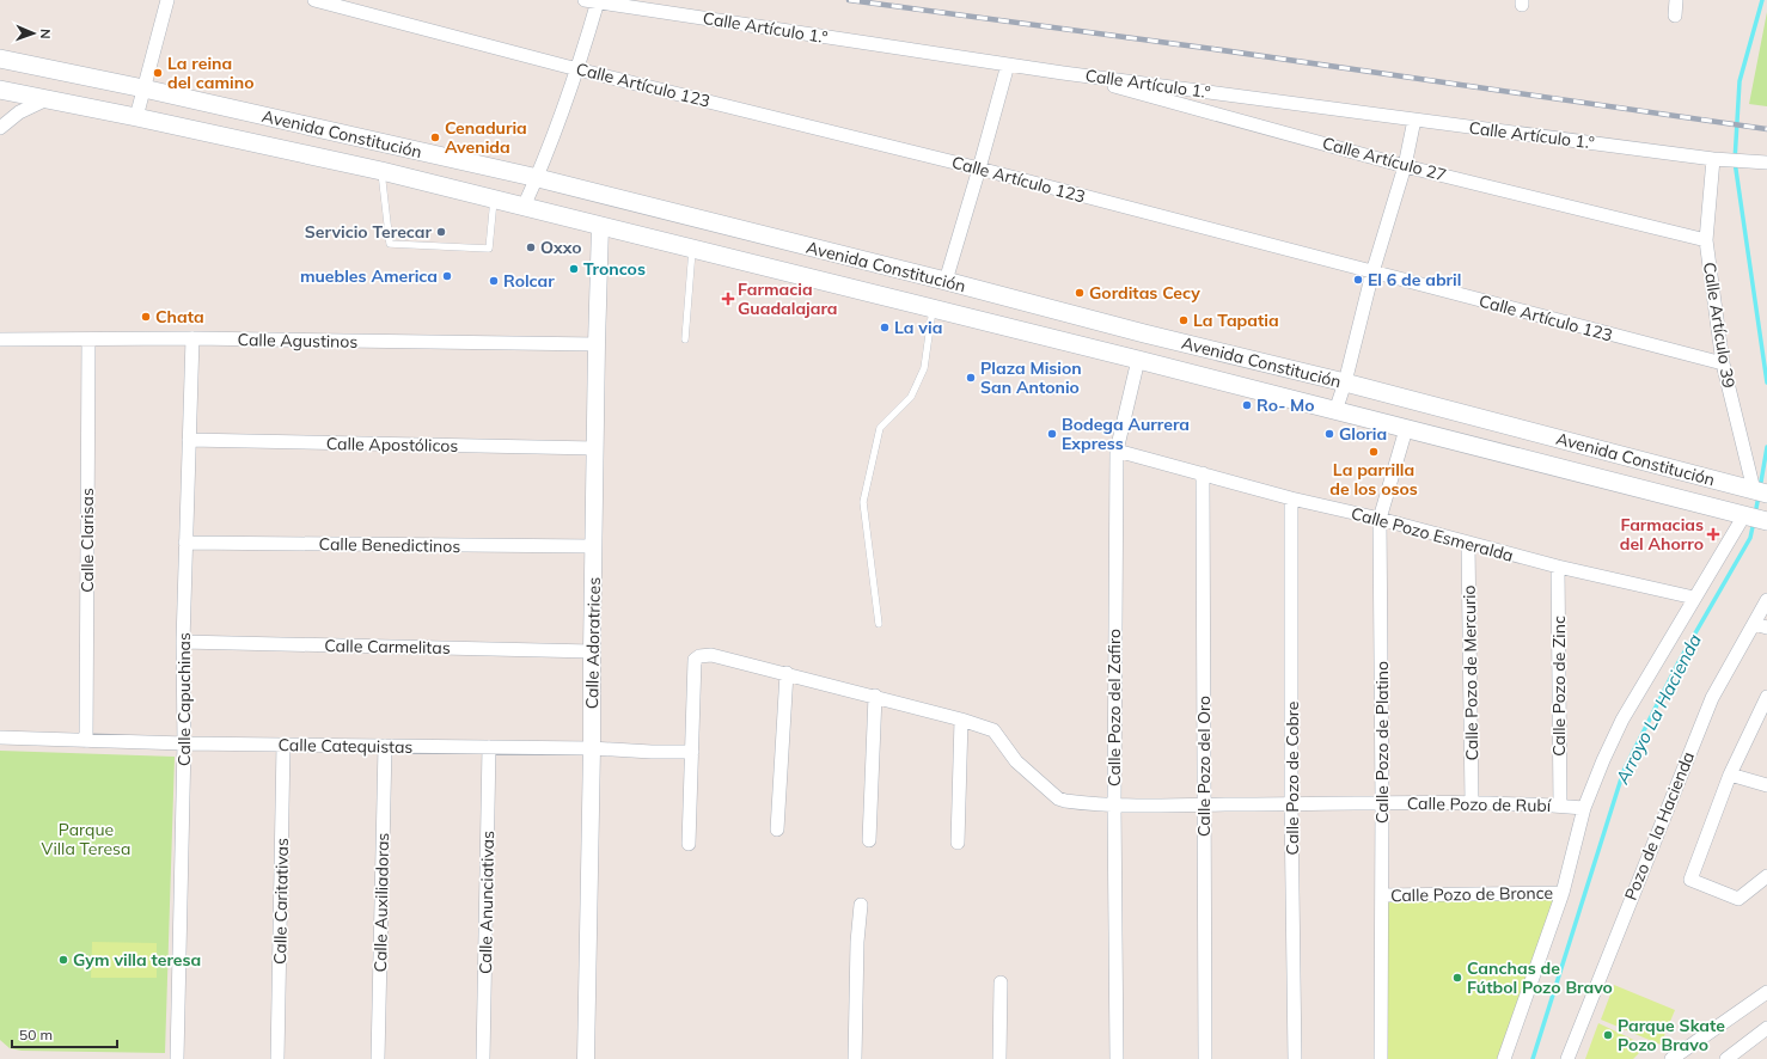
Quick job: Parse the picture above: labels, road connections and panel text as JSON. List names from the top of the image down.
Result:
{
  "streets": {
    "main road": ["Avenida Constitución"],
    "street": [
      "Calle Artículo 1.º",
      "Calle Artículo 123",
      "Calle Artículo 27",
      "Calle Artículo 39",
      "Calle Agustinos",
      "Calle Apostólicos",
      "Calle Pozo Esmeralda",
      "Calle Clarisas",
      "Calle Benedictinos",
      "Calle Adoratrices",
      "Calle Carmelitas",
      "Calle Pozo de Mercurio",
      "Calle Pozo de Zinc",
      "Calle Capuchinas",
      "Calle Pozo del Zafiro",
      "Calle Pozo de Platino",
      "Calle Catequistas",
      "Calle Pozo del Oro",
      "Calle Pozo de Cobre",
      "Calle Pozo de Rubí",
      "Pozo de la Hacienda",
      "Calle Pozo de Bronce",
      "Calle Caritativas",
      "Calle Auxiliadoras",
      "Calle Anunciativas"
    ]
  },
  "crossings": [
    ["Calle Artículo 1.º", "Calle Artículo 27"],
    ["Calle Artículo 1.º", "Calle Artículo 39"],
    ["Calle Artículo 123", "Calle Artículo 39"],
    ["Avenida Constitución", "Calle Artículo 39"],
    ["Avenida Constitución", "Calle Adoratrices"],
    ["Avenida Constitución", "Calle Pozo del Zafiro"],
    ["Avenida Constitución", "Calle Pozo de Platino"],
    ["Calle Artículo 27", "Calle Artículo 39"],
    ["Calle Agustinos", "Calle Clarisas"],
    ["Calle Agustinos", "Calle Adoratrices"],
    ["Calle Agustinos", "Calle Capuchinas"],
    ["Calle Apostólicos", "Calle Adoratrices"],
    ["Calle Apostólicos", "Calle Capuchinas"],
    ["Calle Pozo Esmeralda", "Calle Pozo de Mercurio"],
    ["Calle Pozo Esmeralda", "Calle Pozo de Zinc"],
    ["Calle Pozo Esmeralda", "Calle Pozo del Zafiro"],
    ["Calle Pozo Esmeralda", "Calle Pozo de Platino"],
    ["Calle Pozo Esmeralda", "Calle Pozo del Oro"],
    ["Calle Pozo Esmeralda", "Calle Pozo de Cobre"],
    ["Calle Clarisas", "Calle Catequistas"],
    ["Calle Benedictinos", "Calle Adoratrices"],
    ["Calle Benedictinos", "Calle Capuchinas"],
    ["Calle Adoratrices", "Calle Carmelitas"],
    ["Calle Adoratrices", "Calle Catequistas"],
    ["Calle Carmelitas", "Calle Capuchinas"],
    ["Calle Pozo de Mercurio", "Calle Pozo de Rubí"],
    ["Calle Pozo de Zinc", "Calle Pozo de Rubí"],
    ["Calle Capuchinas", "Calle Catequistas"],
    ["Calle Pozo del Zafiro", "Calle Pozo de Rubí"],
    ["Calle Pozo de Platino", "Calle Pozo de Rubí"],
    ["Calle Pozo de Platino", "Calle Pozo de Bronce"],
    ["Calle Catequistas", "Calle Pozo de Rubí"],
    ["Calle Catequistas", "Calle Caritativas"],
    ["Calle Catequistas", "Calle Auxiliadoras"],
    ["Calle Catequistas", "Calle Anunciativas"],
    ["Calle Pozo del Oro", "Calle Pozo de Rubí"],
    ["Calle Pozo de Cobre", "Calle Pozo de Rubí"]
  ],
  "water": ["Arroyo La Hacienda"],
  "parks": ["Parque Villa Teresa"],
  "places": {
    "other": [
      "La reina del camino",
      "Cenaduria Avenida",
      "Servicio Terecar",
      "Oxxo",
      "Troncos",
      "muebles America",
      "El 6 de abril",
      "Rolcar",
      "Gorditas Cecy",
      "Chata",
      "La Tapatia",
      "La via",
      "Plaza Mision San Antonio",
      "Ro- Mo",
      "Bodega Aurrera Express",
      "Gloria",
      "La parrilla de los osos",
      "Gym villa teresa",
      "Canchas de Fútbol Pozo Bravo",
      "Parque Skate Pozo Bravo"
    ],
    "health": ["Farmacia Guadalajara", "Farmacias del Ahorro"]
  },
  "scale_bar": "50 m",
  "north": "right"
}
